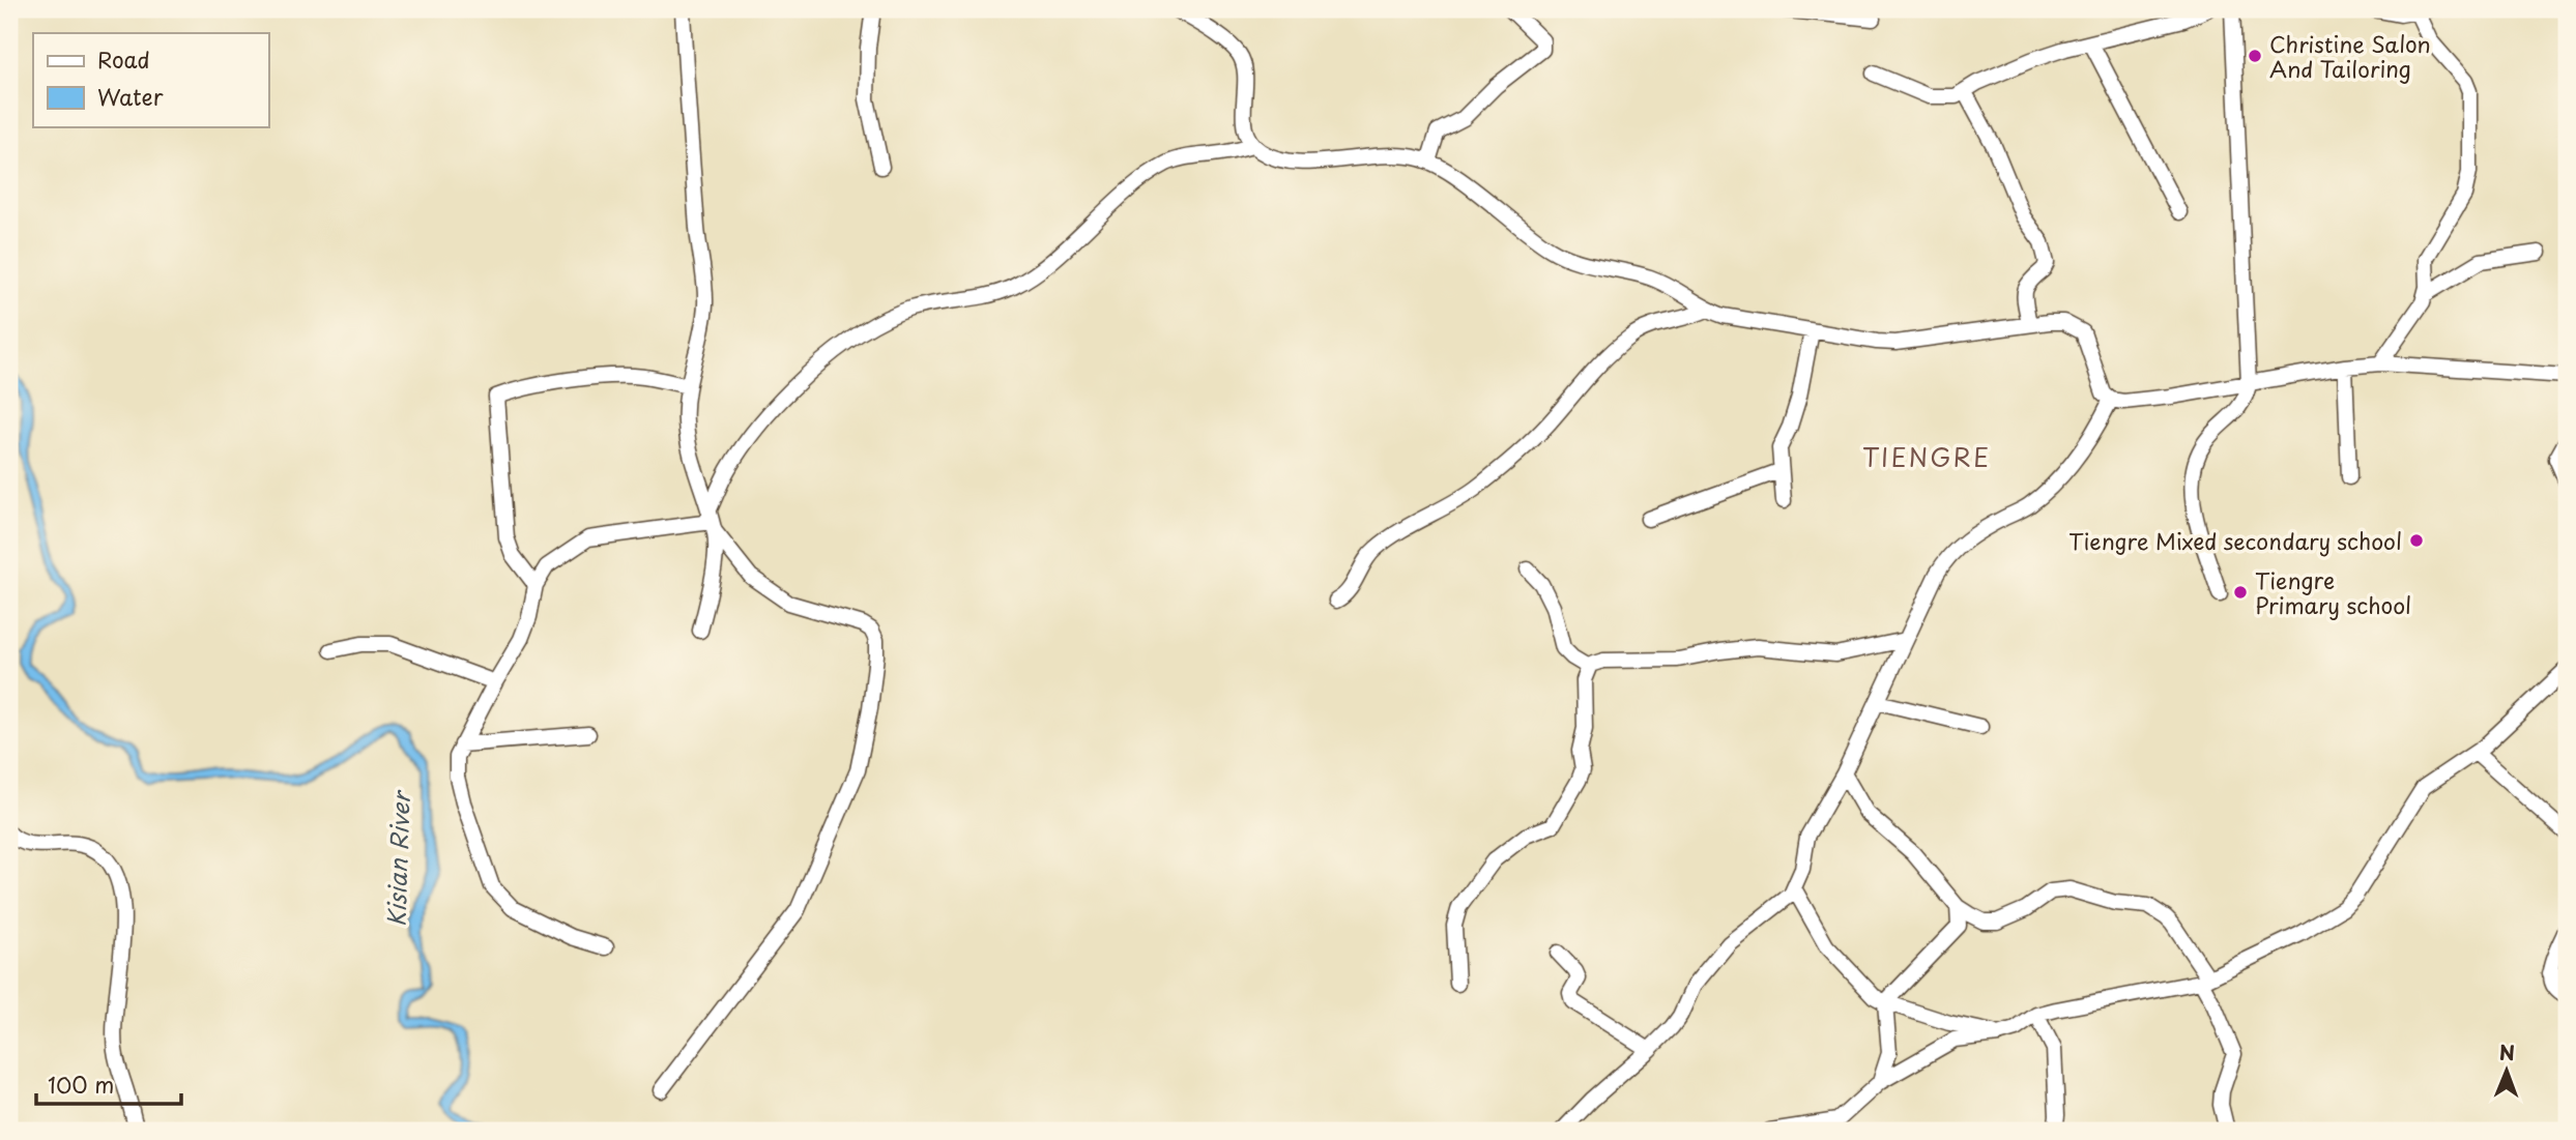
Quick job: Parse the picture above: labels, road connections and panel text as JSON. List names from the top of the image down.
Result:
{
  "districts": ["TIENGRE"],
  "water": ["Kisian River"],
  "places": ["Christine Salon And Tailoring", "Tiengre Mixed secondary school", "Tiengre Primary school"],
  "legend": ["Road", "Water"],
  "scale_bar": "100 m",
  "north": "top"
}
